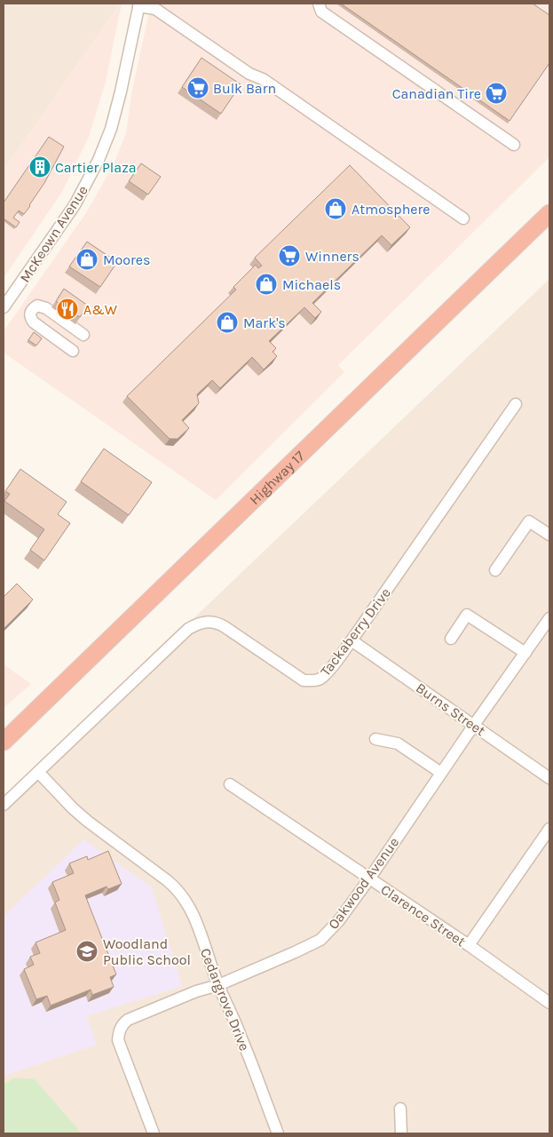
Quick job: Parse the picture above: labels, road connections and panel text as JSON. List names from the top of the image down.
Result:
{
  "streets": {
    "highway": ["Highway 17"],
    "street": [
      "McKeown Avenue",
      "Tackaberry Drive",
      "Burns Street",
      "Oakwood Avenue",
      "Clarence Street",
      "Cedargrove Drive"
    ]
  },
  "crossings": [
    ["Tackaberry Drive", "Burns Street"],
    ["Tackaberry Drive", "Cedargrove Drive"],
    ["Burns Street", "Oakwood Avenue"],
    ["Oakwood Avenue", "Clarence Street"],
    ["Oakwood Avenue", "Cedargrove Drive"]
  ],
  "places": {
    "supermarket": ["Bulk Barn", "Canadian Tire", "Winners"],
    "building": ["Cartier Plaza"],
    "shop": [
      "Atmosphere",
      "Moores",
      "Michaels",
      "Mark's"
    ],
    "restaurant": ["A&W"],
    "school or university": ["Woodland Public School"]
  }
}
